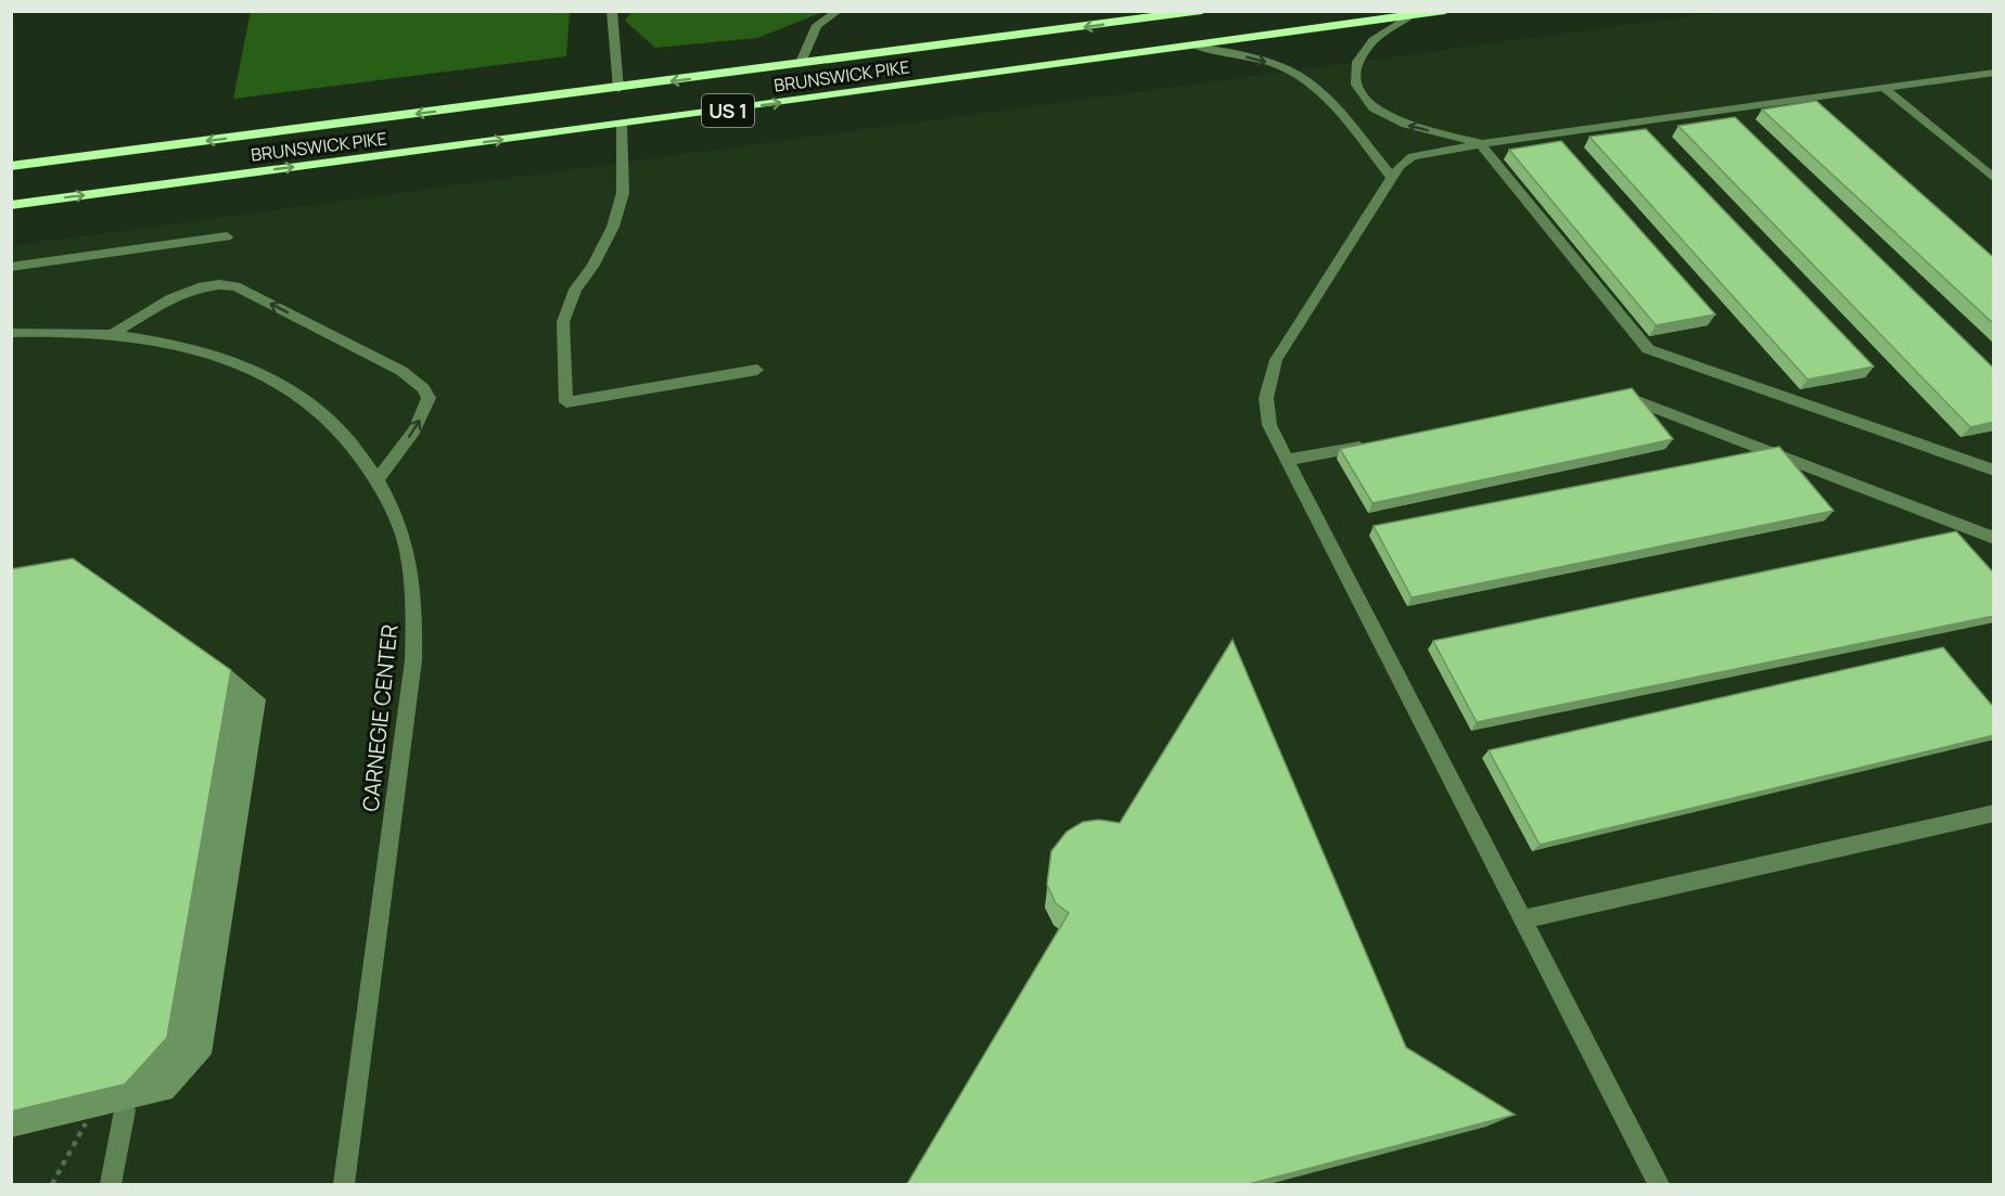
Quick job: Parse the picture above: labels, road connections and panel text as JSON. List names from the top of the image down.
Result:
{
  "streets": {
    "highway": ["BRUNSWICK PIKE", "US 1"],
    "street": ["CARNEGIE CENTER"]
  }
}
